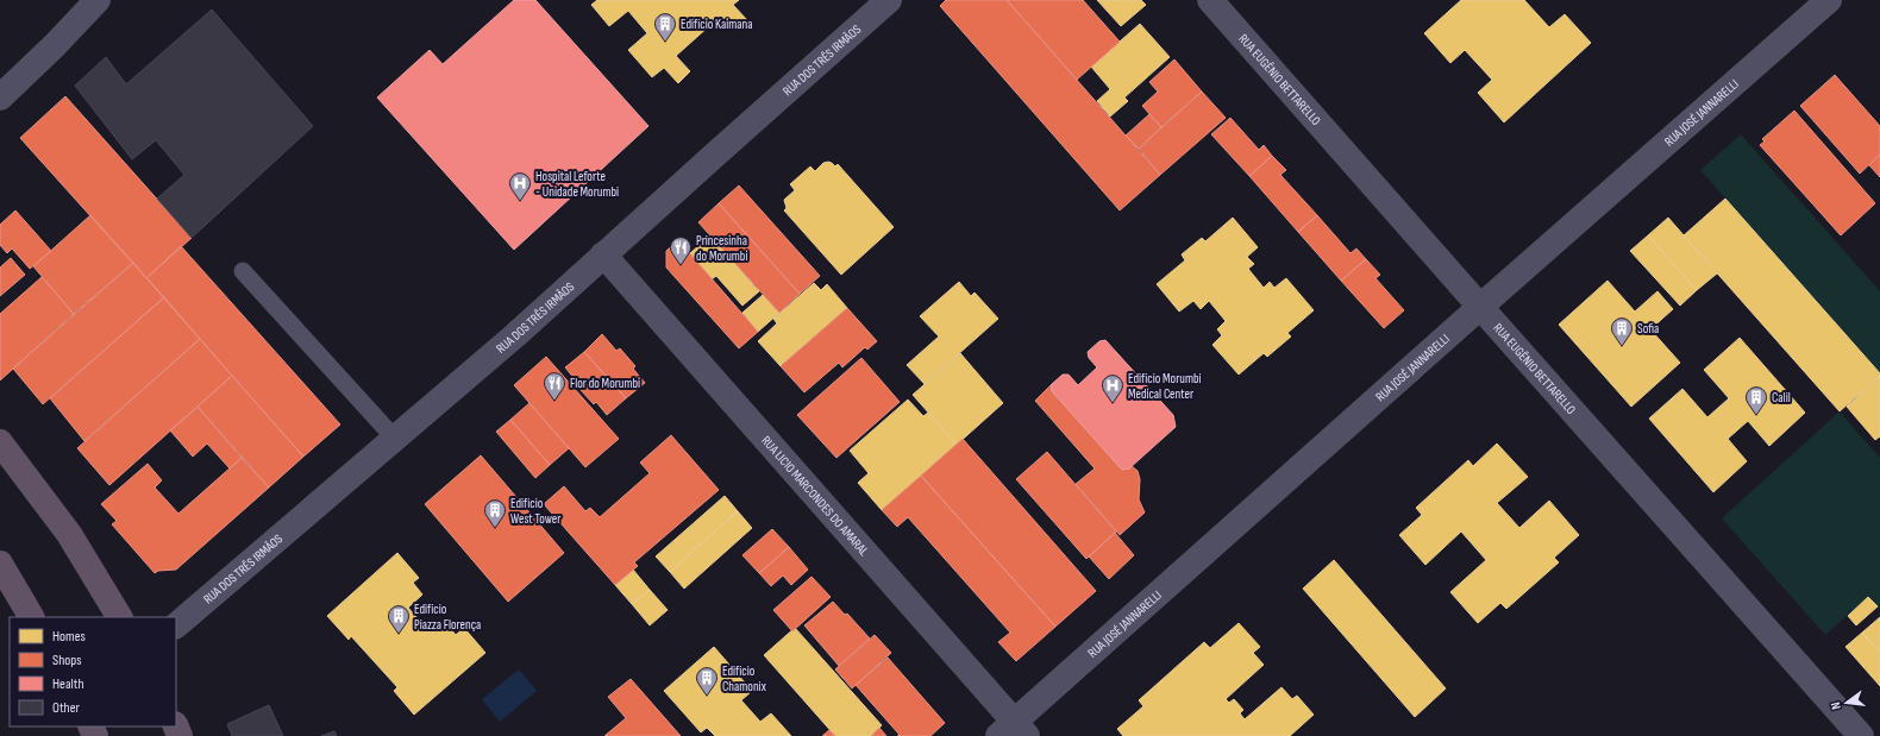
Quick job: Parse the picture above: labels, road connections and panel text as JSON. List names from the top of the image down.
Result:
{
  "streets": {
    "street": [
      "RUA DOS TRÊS IRMÃOS",
      "RUA EUGÊNIO BETTARELLO",
      "RUA JOSÉ JANNARELLI",
      "RUA LICIO MARCONDES DO AMARAL"
    ]
  },
  "crossings": [
    ["RUA DOS TRÊS IRMÃOS", "RUA LICIO MARCONDES DO AMARAL"],
    ["RUA EUGÊNIO BETTARELLO", "RUA JOSÉ JANNARELLI"],
    ["RUA JOSÉ JANNARELLI", "RUA LICIO MARCONDES DO AMARAL"]
  ],
  "places": {
    "building": [
      "Edifício Kaimana",
      "Sofia",
      "Calil",
      "Edifício West Tower",
      "Edifício Piazza Florença",
      "Edifício Chamonix"
    ],
    "hospital": ["Hospital Leforte - Unidade Morumbi", "Edifício Morumbi Medical Center"],
    "restaurant": ["Princesinha do Morumbi", "Flor do Morumbi"]
  },
  "legend": [
    "Homes",
    "Shops",
    "Health",
    "Other"
  ],
  "north": "left"
}
